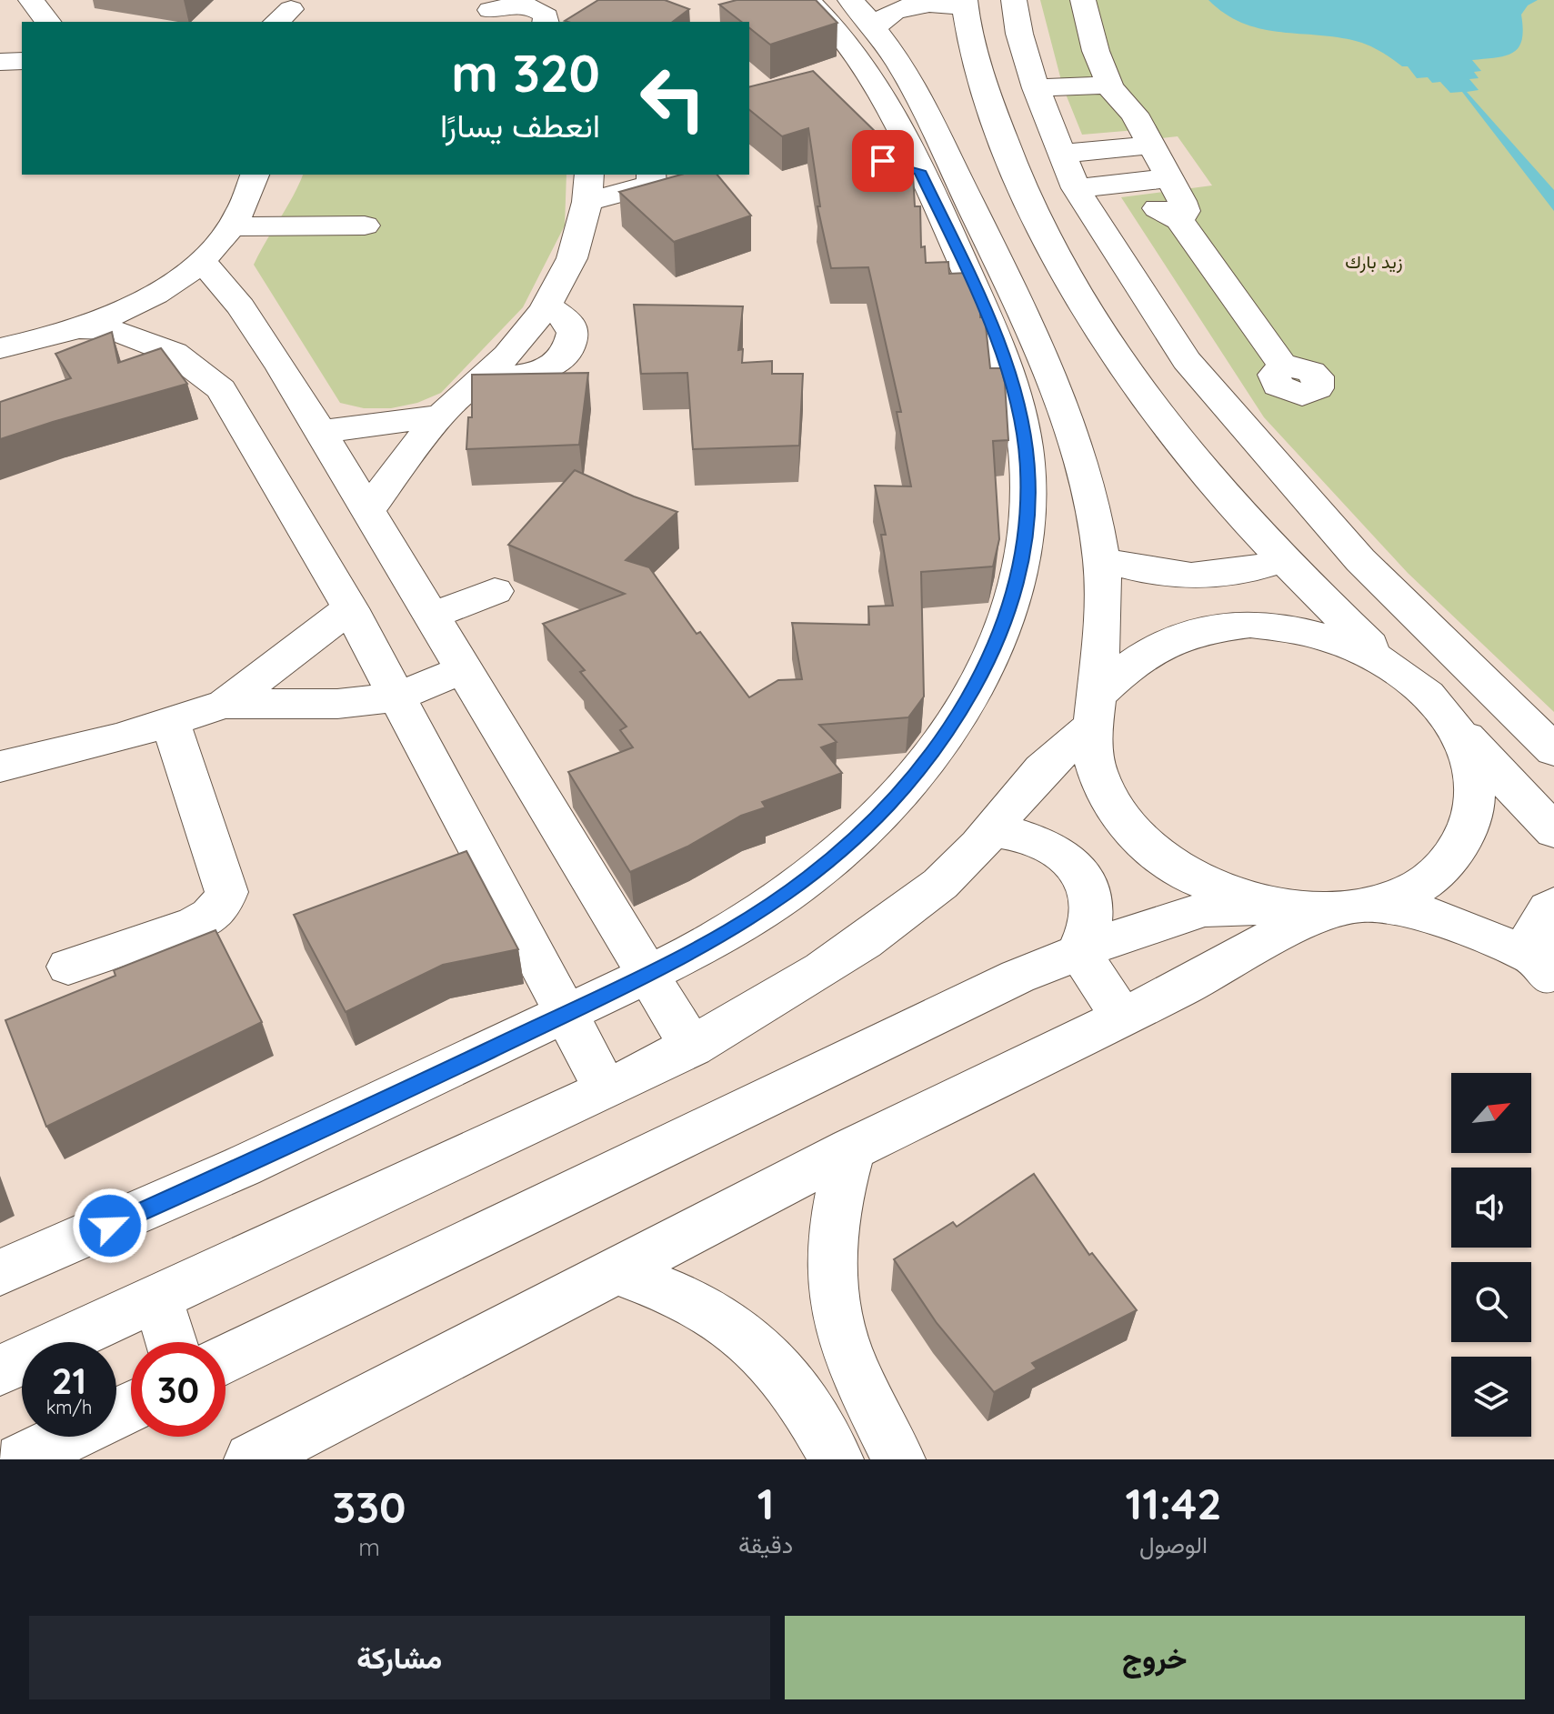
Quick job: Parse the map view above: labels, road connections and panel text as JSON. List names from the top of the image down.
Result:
{
  "parks": ["زيد بارك"],
  "north": "top right",
  "page": {
    "turn": ["320 m", "انعطف يسارًا"],
    "speed": "21 km/h",
    "limit": "30",
    "eta": [
      "11:42",
      "الوصول",
      "1",
      "دقيقة",
      "330",
      "m"
    ],
    "buttons": ["خروج", "مشاركة"]
  }
}
